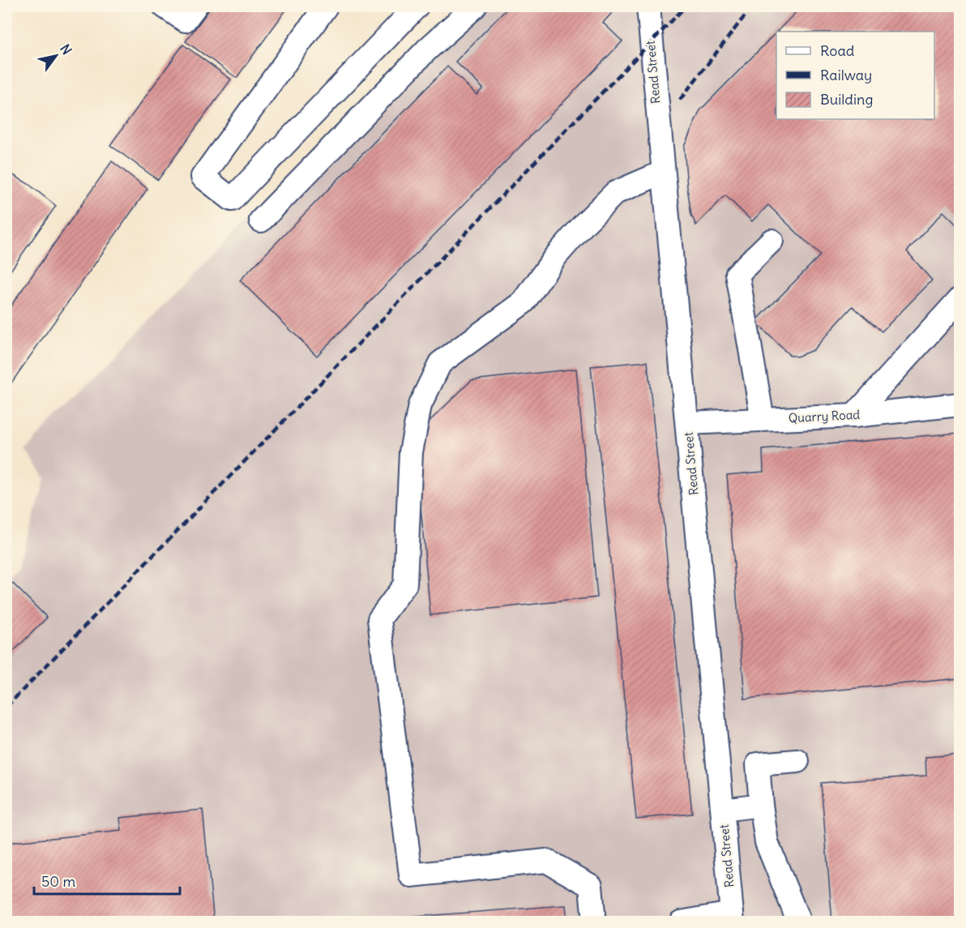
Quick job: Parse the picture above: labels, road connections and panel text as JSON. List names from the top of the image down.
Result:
{
  "streets": {
    "street": ["Read Street", "Quarry Road"]
  },
  "crossings": [
    ["Read Street", "Quarry Road"]
  ],
  "legend": ["Road", "Railway", "Building"],
  "scale_bar": "50 m",
  "north": "top right"
}
